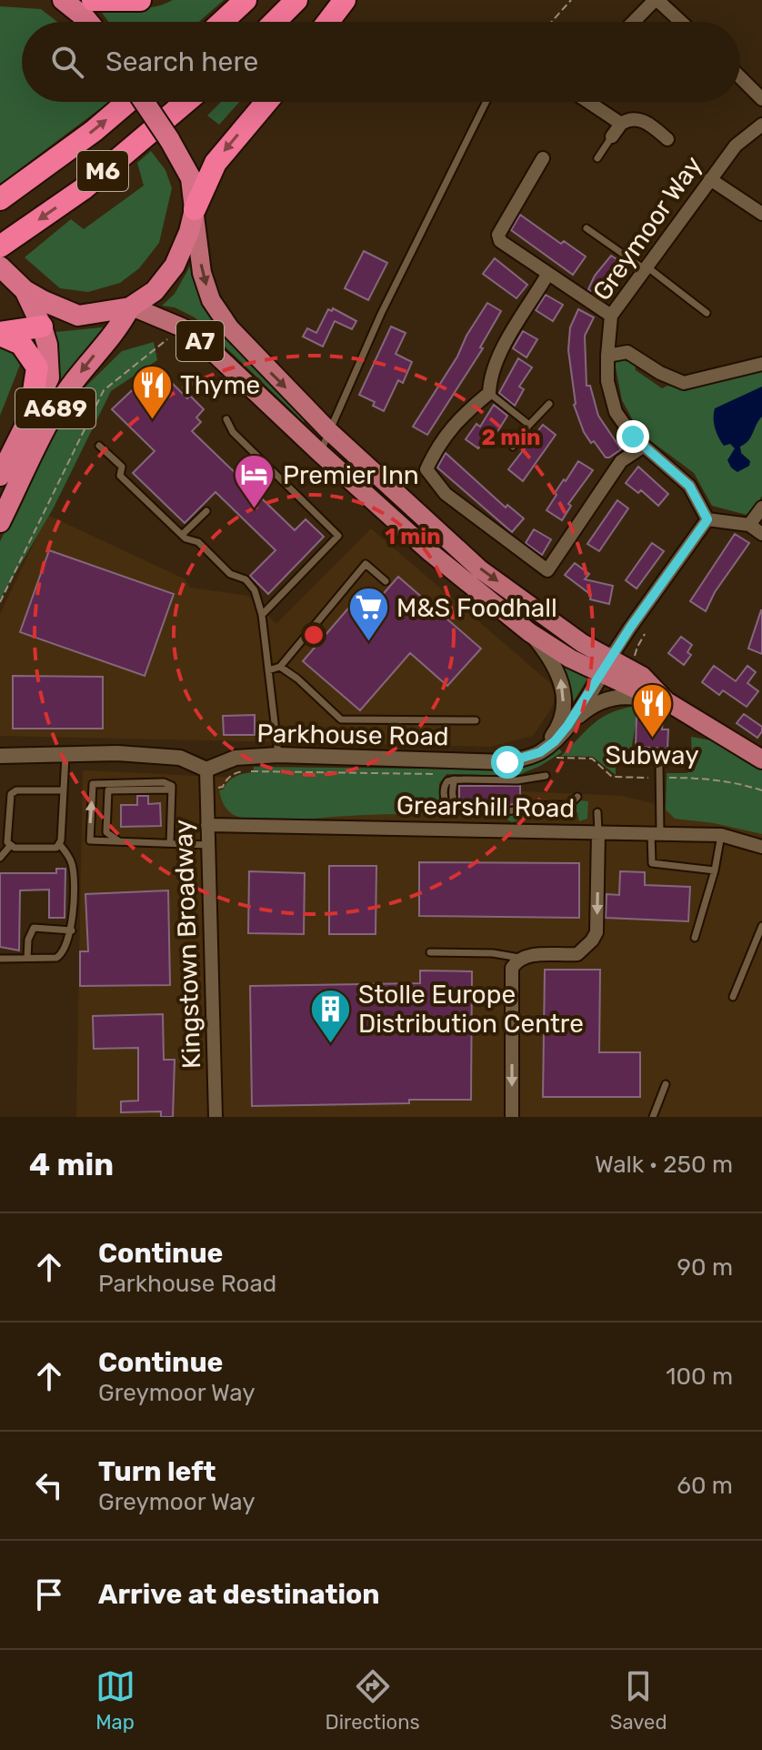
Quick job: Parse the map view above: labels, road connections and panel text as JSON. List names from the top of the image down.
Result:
{
  "streets": {
    "highway": ["M6", "A689"],
    "main road": ["A7"],
    "street": [
      "Greymoor Way",
      "Parkhouse Road",
      "Grearshill Road",
      "Kingstown Broadway"
    ]
  },
  "crossings": [
    ["A7", "A689"],
    ["A7", "Parkhouse Road"],
    ["Parkhouse Road", "Kingstown Broadway"],
    ["Grearshill Road", "Kingstown Broadway"]
  ],
  "places": {
    "restaurant": ["Thyme", "Subway"],
    "hotel": ["Premier Inn"],
    "supermarket": ["M&S Foodhall"],
    "building": ["Stolle Europe Distribution Centre"]
  },
  "page": {
    "search": "Search here",
    "heading": ["4 min", "Walk · 250 m"],
    "list": [
      ["Continue", "Parkhouse Road", "90 m"],
      ["Continue", "Greymoor Way", "100 m"],
      ["Turn left", "Greymoor Way", "60 m"],
      "Arrive at destination"
    ],
    "nav": ["Map", "Directions", "Saved"]
  },
  "rings": ["2 min", "1 min"]
}
